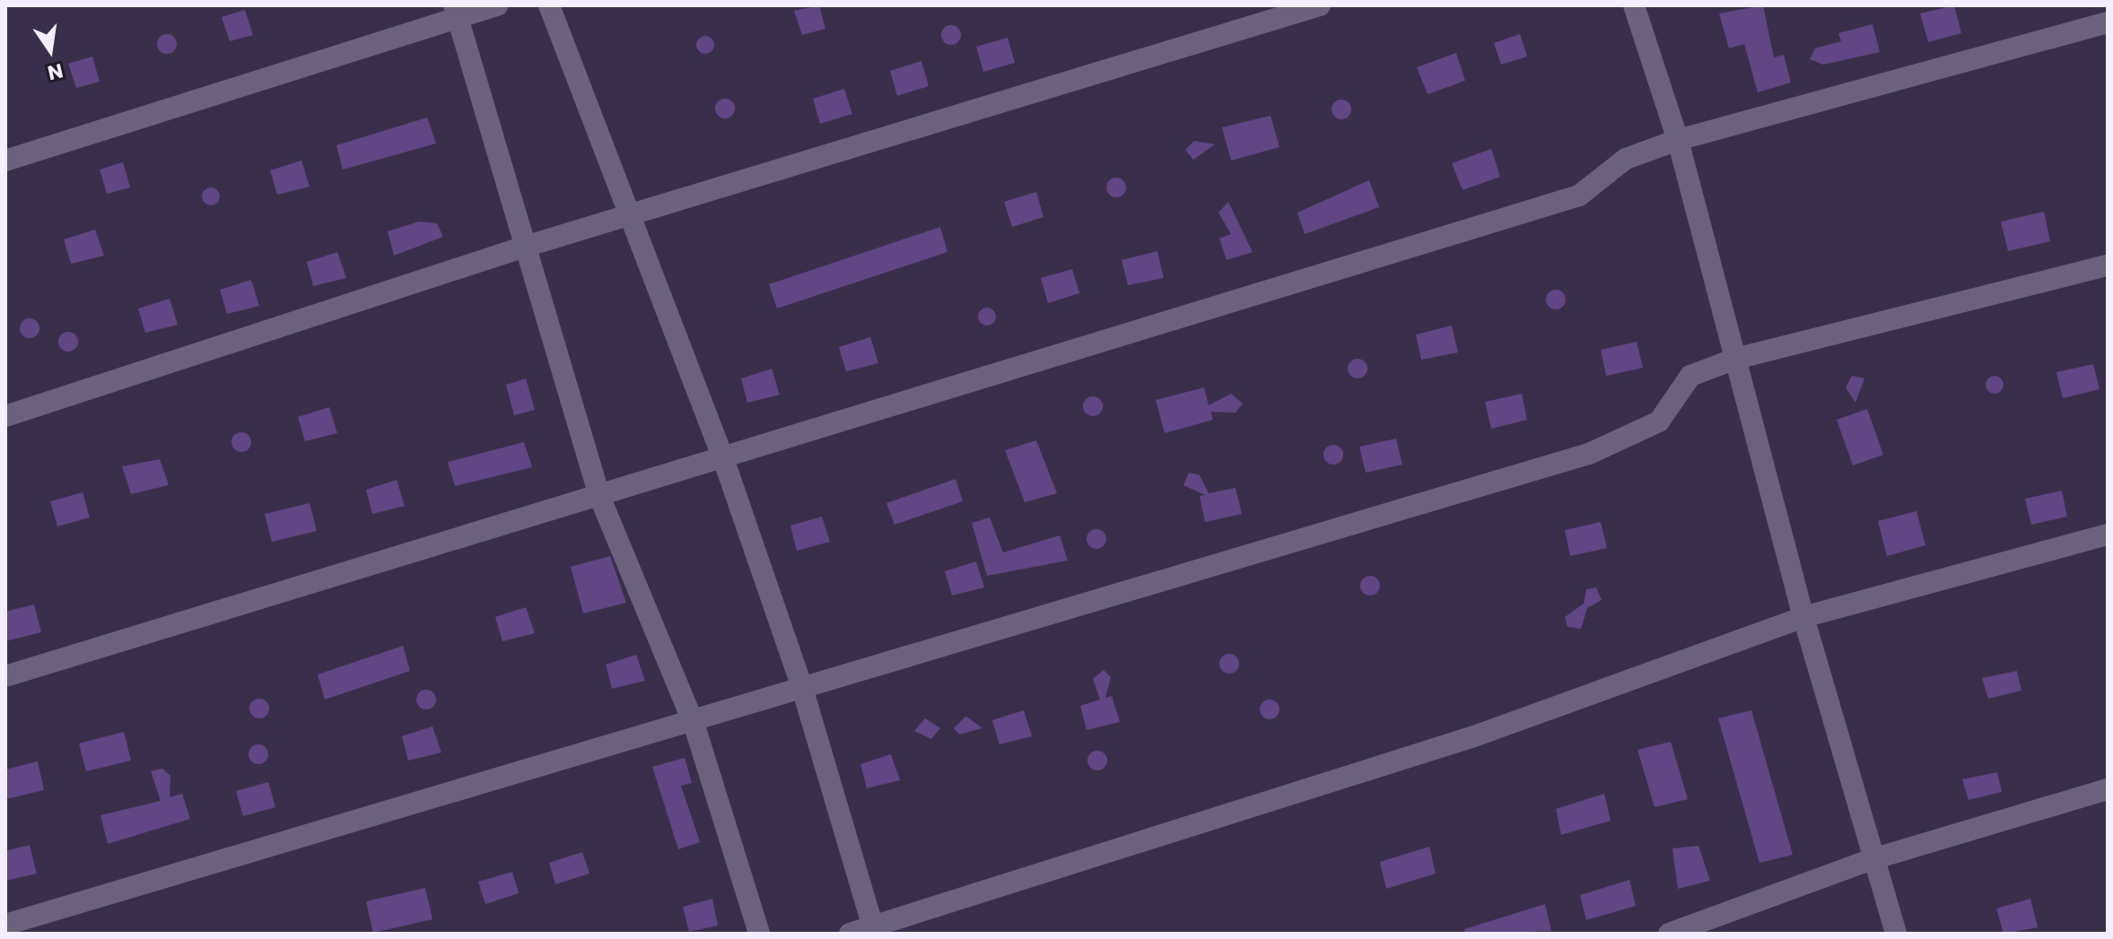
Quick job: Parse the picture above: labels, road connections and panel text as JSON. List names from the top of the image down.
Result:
{
  "north": "bottom"
}
